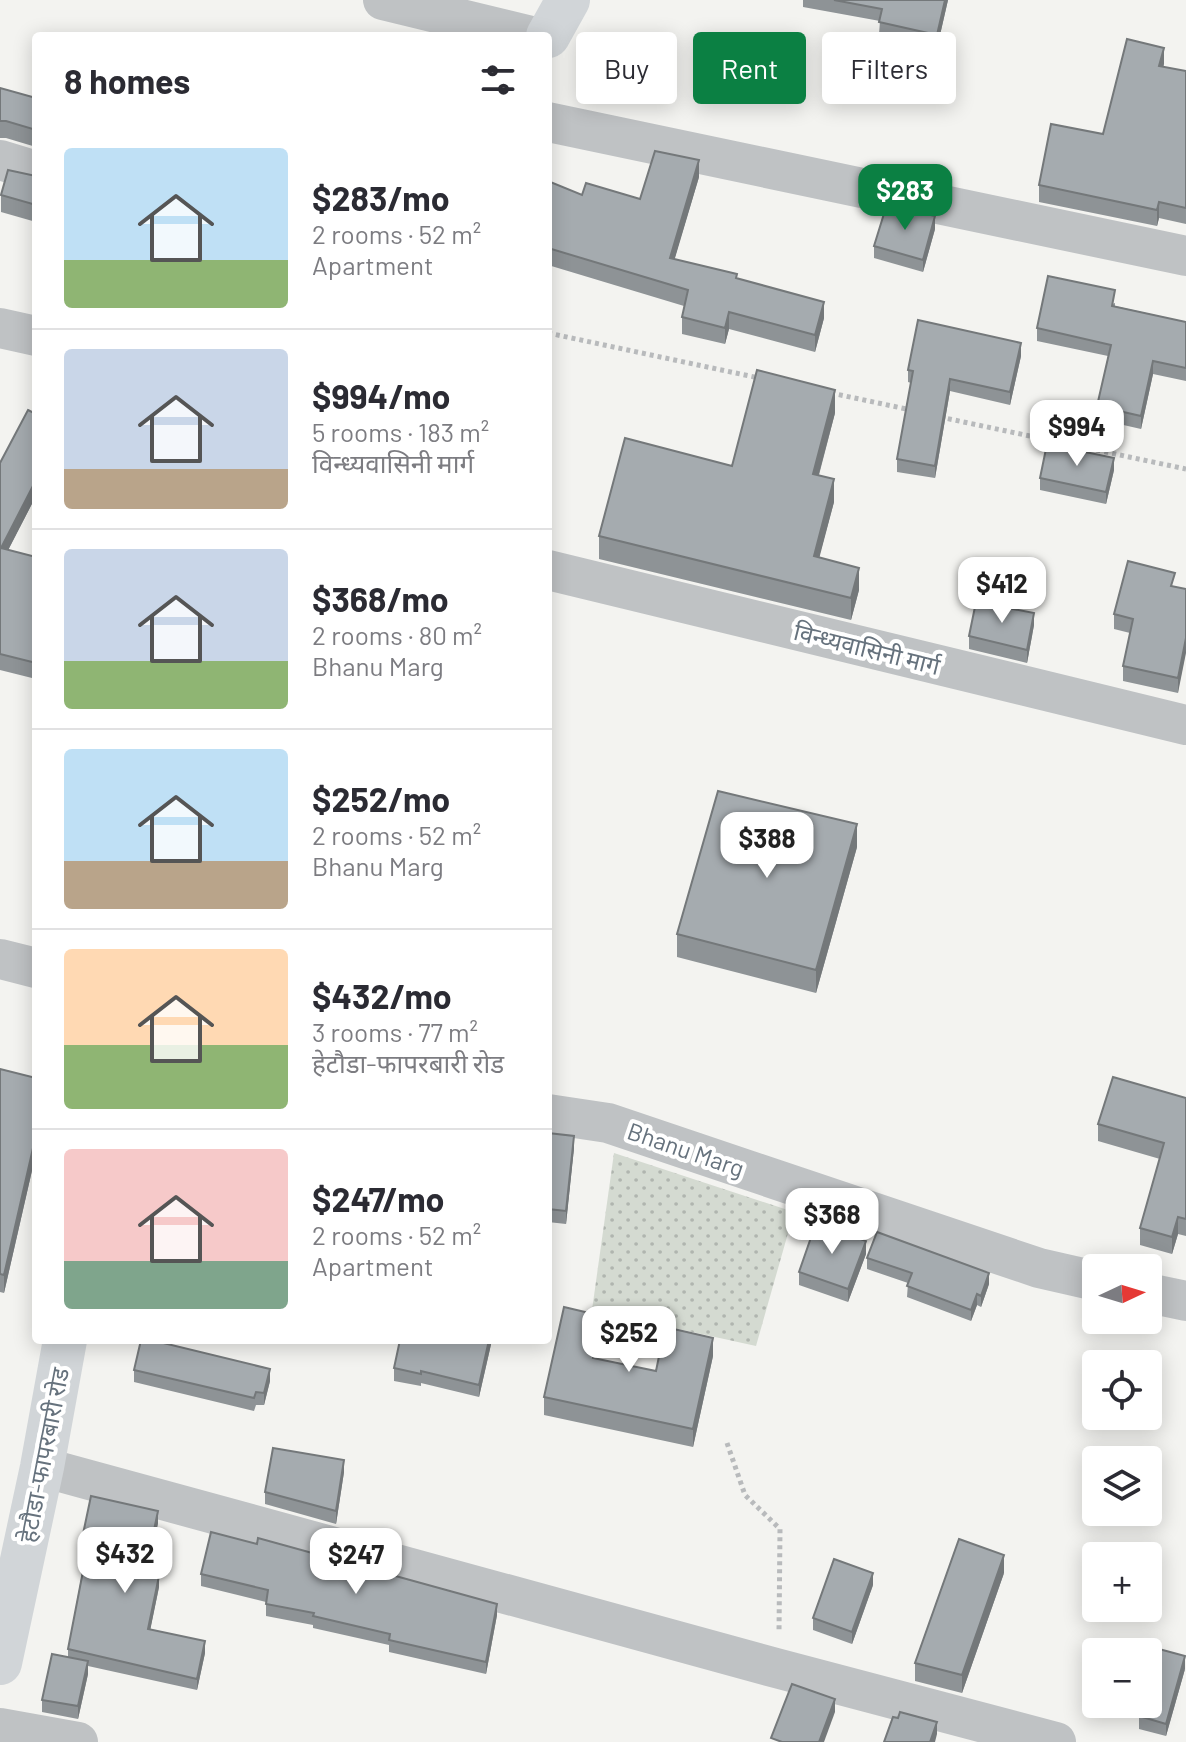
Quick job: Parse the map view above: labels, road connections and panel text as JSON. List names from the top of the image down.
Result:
{
  "streets": {
    "highway": ["हेटौडा-फापरबारी रोड"],
    "street": ["विन्ध्यवासिनी मार्ग", "Bhanu Marg"]
  },
  "north": "right",
  "page": {
    "chip": ["Buy", "Rent", "Filters"],
    "heading": "8 homes",
    "list": [
      {
        "name": "$283/mo",
        "note": "2 rooms · 52 m² · Apartment"
      },
      {
        "name": "$994/mo",
        "note": "5 rooms · 183 m² · विन्ध्यवासिनी मार्ग"
      },
      {
        "name": "$368/mo",
        "note": "2 rooms · 80 m² · Bhanu Marg"
      },
      {
        "name": "$252/mo",
        "note": "2 rooms · 52 m² · Bhanu Marg"
      },
      {
        "name": "$432/mo",
        "note": "3 rooms · 77 m² · हेटौडा-फापरबारी रोड"
      },
      {
        "name": "$247/mo",
        "note": "2 rooms · 52 m² · Apartment"
      }
    ],
    "price": [
      "$283",
      "$994",
      "$412",
      "$388",
      "$368",
      "$252",
      "$432",
      "$247"
    ],
    "map_buttons": ["+", "−"]
  }
}
